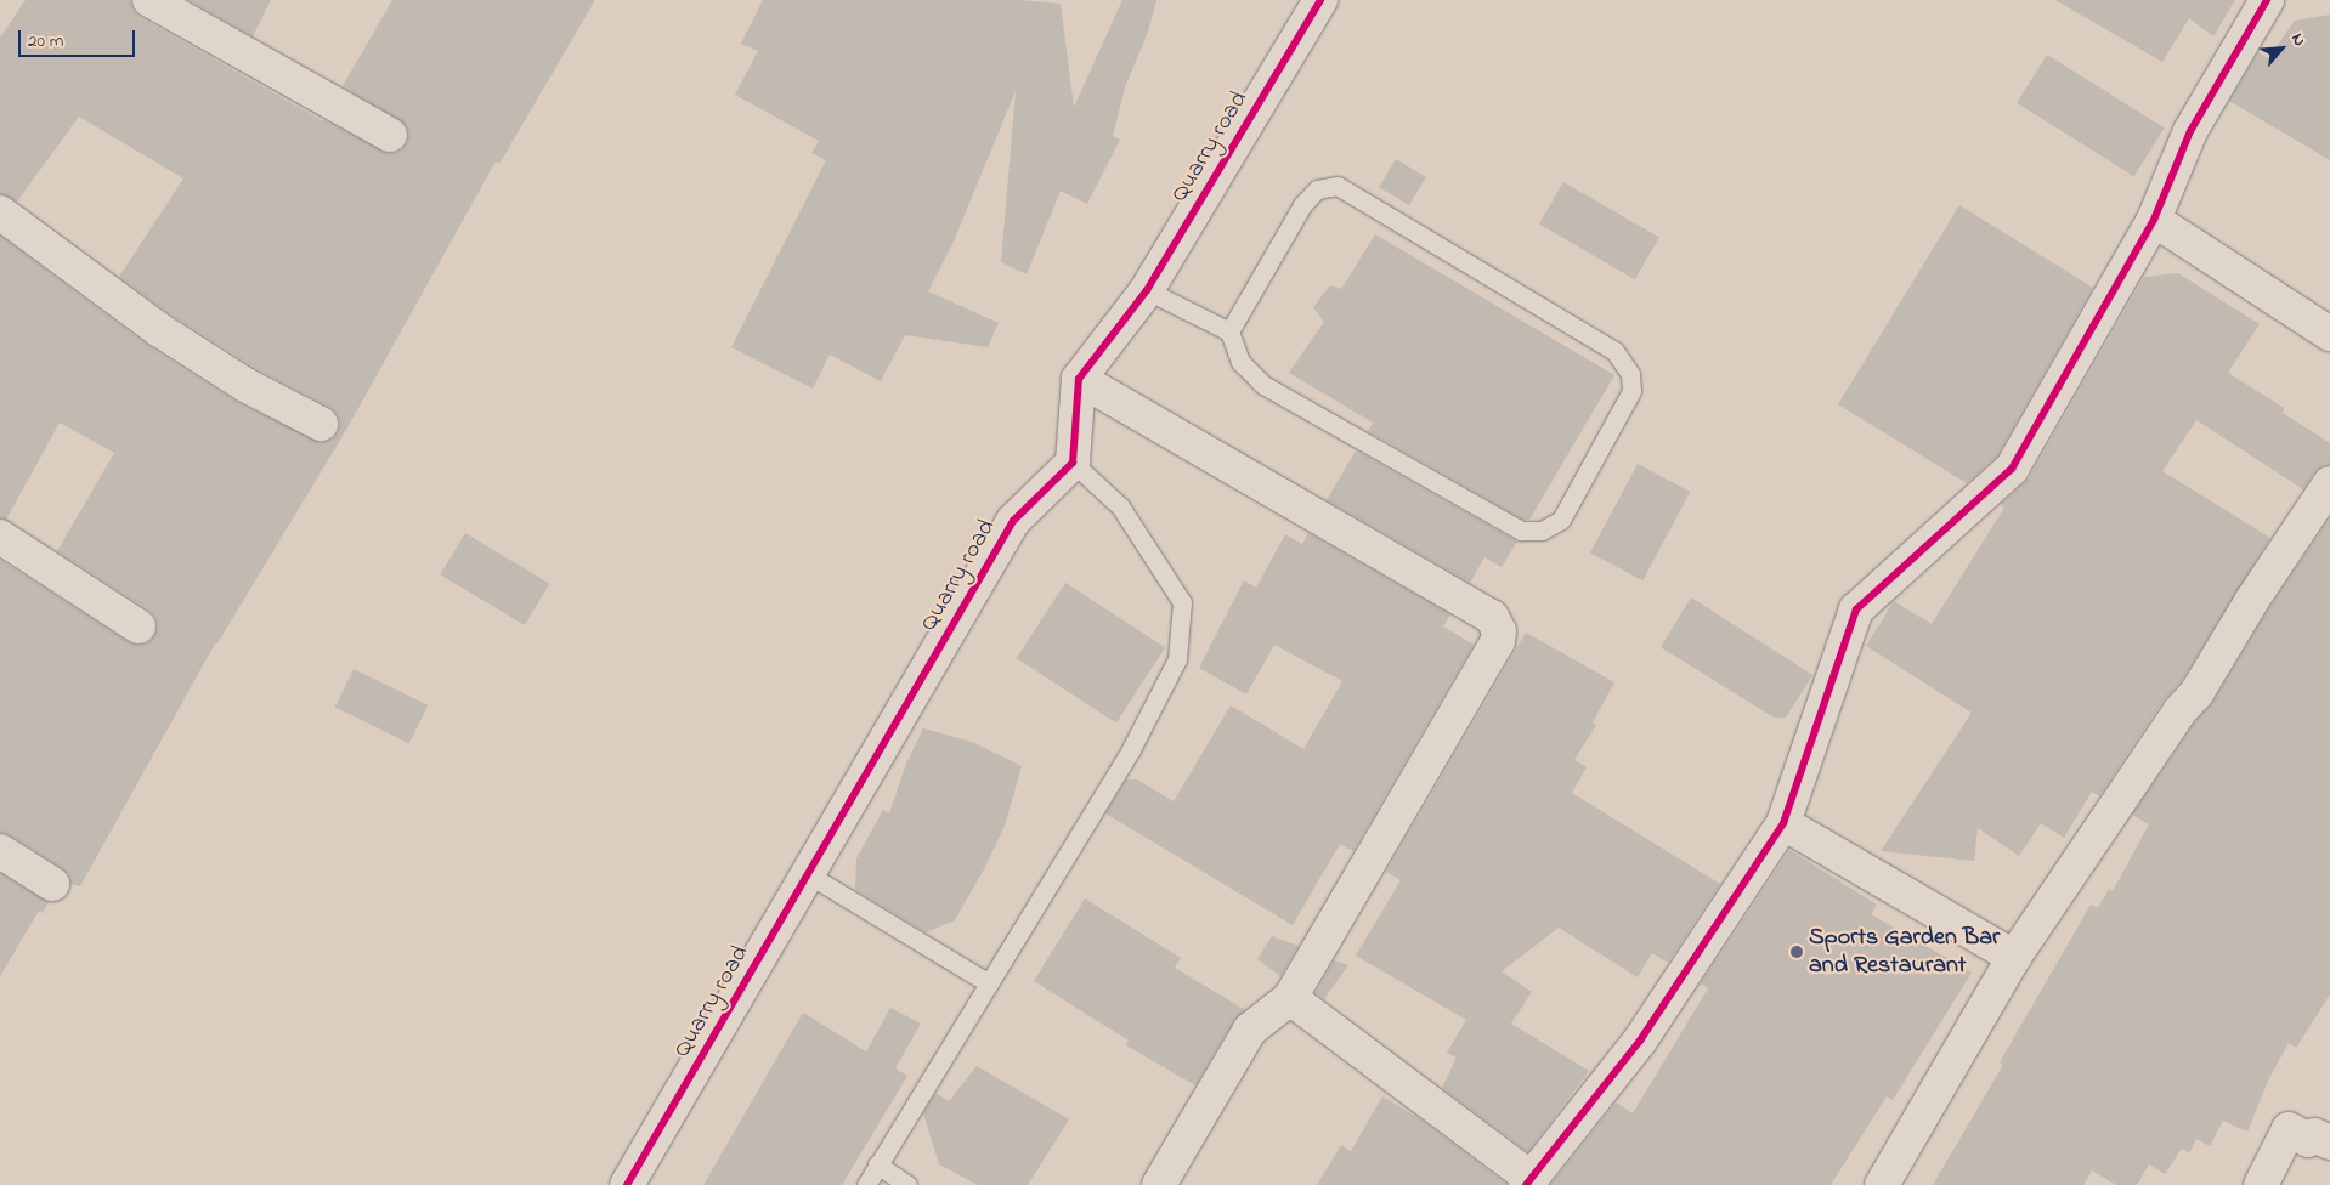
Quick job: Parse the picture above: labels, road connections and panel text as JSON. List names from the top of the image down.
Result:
{
  "streets": {
    "street": ["Quarry road"]
  },
  "places": ["Sports Garden Bar and Restaurant"],
  "scale_bar": "20 m",
  "north": "top right"
}
